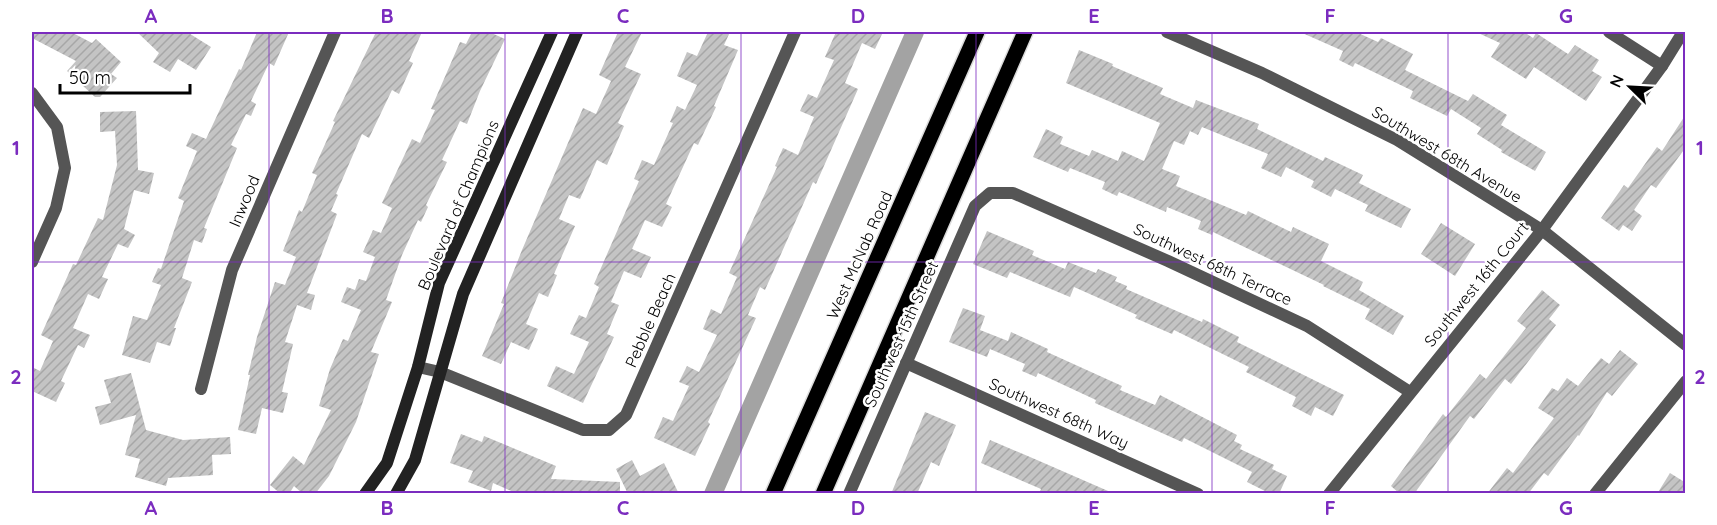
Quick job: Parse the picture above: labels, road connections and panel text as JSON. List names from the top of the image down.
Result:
{
  "streets": {
    "main road": ["West McNab Road"],
    "street": [
      "Southwest 68th Avenue",
      "Inwood",
      "Boulevard of Champions",
      "Southwest 68th Terrace",
      "Southwest 16th Court",
      "Pebble Beach",
      "Southwest 15th Street",
      "Southwest 68th Way"
    ]
  },
  "crossings": [
    ["Southwest 68th Avenue", "Southwest 16th Court"],
    ["Boulevard of Champions", "Pebble Beach"],
    ["Southwest 68th Terrace", "Southwest 16th Court"],
    ["Southwest 68th Terrace", "Southwest 15th Street"],
    ["Southwest 15th Street", "Southwest 68th Way"]
  ],
  "scale_bar": "50 m",
  "north": "top left",
  "grid": {
    "columns": [
      "A",
      "B",
      "C",
      "D",
      "E",
      "F",
      "G"
    ],
    "rows": ["1", "2"]
  }
}
